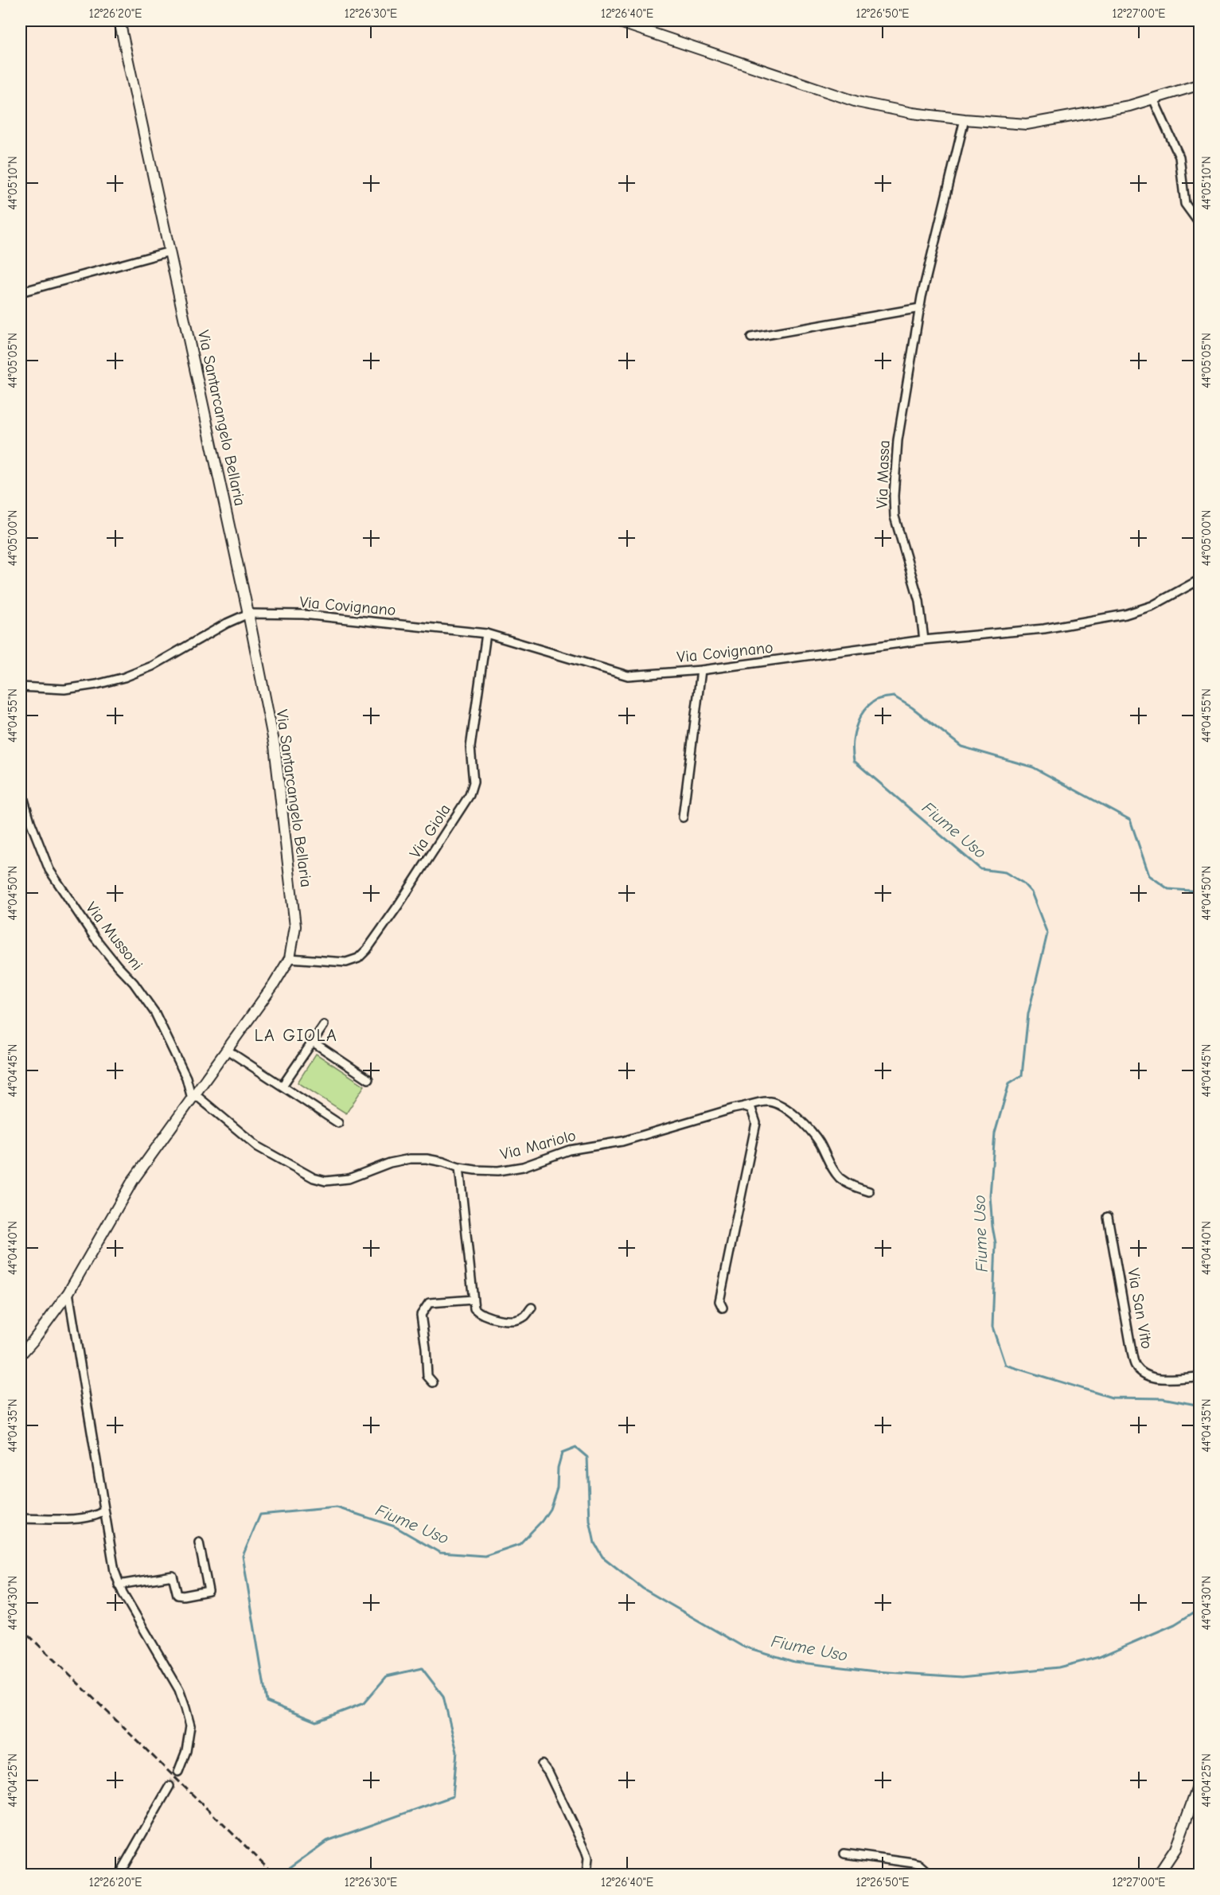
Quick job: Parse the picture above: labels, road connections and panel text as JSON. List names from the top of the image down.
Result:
{
  "streets": {
    "street": [
      "Via Santarcangelo Bellaria",
      "Via Massa",
      "Via Covignano",
      "Via Giola",
      "Via Mussoni",
      "Via Mariolo",
      "Via San Vito"
    ]
  },
  "crossings": [
    ["Via Santarcangelo Bellaria", "Via Covignano"],
    ["Via Santarcangelo Bellaria", "Via Giola"],
    ["Via Santarcangelo Bellaria", "Via Mussoni"],
    ["Via Santarcangelo Bellaria", "Via Mariolo"],
    ["Via Massa", "Via Covignano"],
    ["Via Covignano", "Via Giola"],
    ["Via Mussoni", "Via Mariolo"]
  ],
  "districts": ["LA GIOLA"],
  "water": ["Fiume Uso"],
  "coordinates": [
    "12°26'20\"E",
    "12°26'30\"E",
    "12°26'40\"E",
    "12°26'50\"E",
    "12°27'00\"E",
    "44°05'10\"N",
    "44°05'05\"N",
    "44°05'00\"N",
    "44°04'55\"N",
    "44°04'50\"N",
    "44°04'45\"N",
    "44°04'40\"N",
    "44°04'35\"N",
    "44°04'30\"N",
    "44°04'25\"N"
  ]
}
